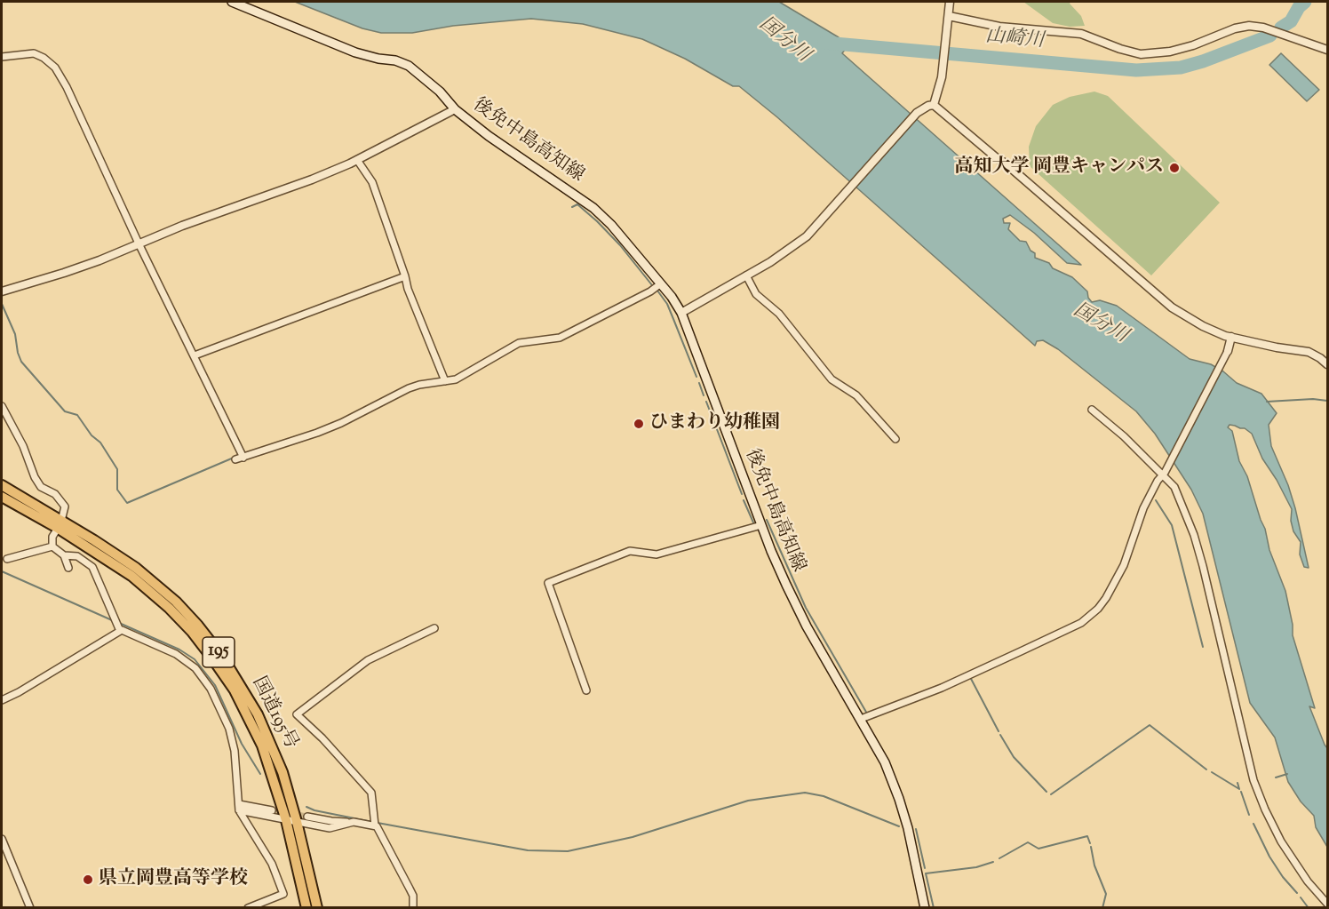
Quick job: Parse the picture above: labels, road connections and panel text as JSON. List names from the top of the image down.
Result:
{
  "streets": {
    "highway": ["195", "国道195号"],
    "main road": ["後免中島高知線"]
  },
  "water": ["山崎川", "国分川"],
  "places": ["高知大学 岡豊キャンパス", "ひまわり幼稚園", "県立岡豊高等学校"]
}
